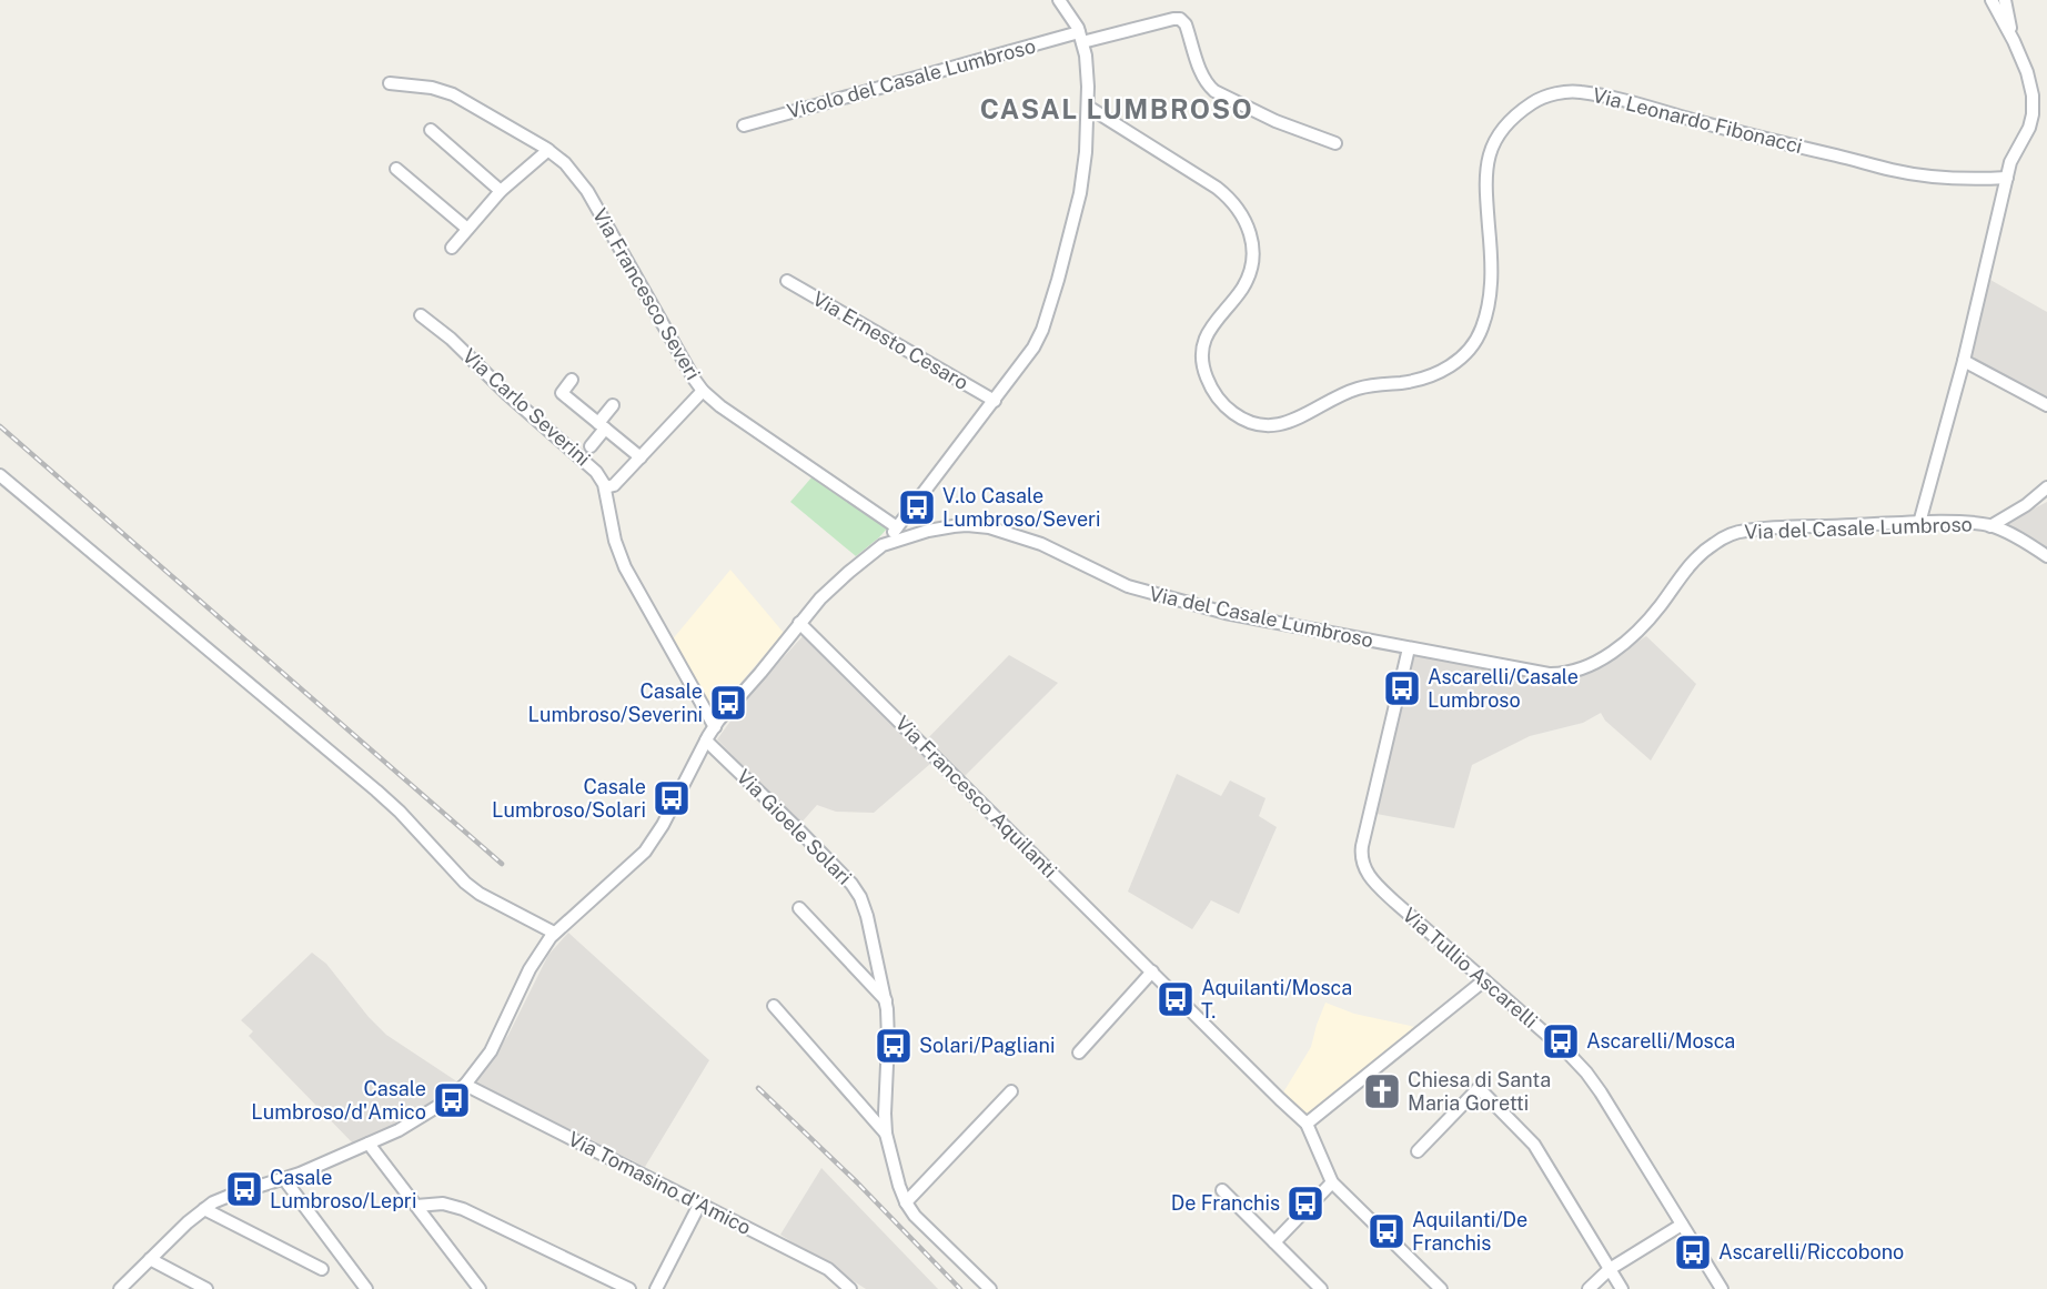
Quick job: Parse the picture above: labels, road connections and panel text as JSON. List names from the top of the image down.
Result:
{
  "streets": {
    "street": [
      "Vicolo del Casale Lumbroso",
      "Via Leonardo Fibonacci",
      "Via Francesco Severi",
      "Via Ernesto Cesaro",
      "Via Carlo Severini",
      "Via del Casale Lumbroso",
      "Via Francesco Aquilanti",
      "Via Gioele Solari",
      "Via Tullio Ascarelli",
      "Via Tomasino d'Amico"
    ]
  },
  "crossings": [
    ["Via Carlo Severini", "Via del Casale Lumbroso"],
    ["Via del Casale Lumbroso", "Via Francesco Aquilanti"],
    ["Via del Casale Lumbroso", "Via Gioele Solari"],
    ["Via del Casale Lumbroso", "Via Tullio Ascarelli"],
    ["Via del Casale Lumbroso", "Via Tomasino d'Amico"]
  ],
  "districts": ["CASAL LUMBROSO"],
  "places": {
    "bus stop": [
      "V.lo Casale Lumbroso/Severi",
      "Ascarelli/Casale Lumbroso",
      "Casale Lumbroso/Severini",
      "Casale Lumbroso/Solari",
      "Aquilanti/Mosca T.",
      "Ascarelli/Mosca",
      "Solari/Pagliani",
      "Casale Lumbroso/d'Amico",
      "Casale Lumbroso/Lepri",
      "De Franchis",
      "Aquilanti/De Franchis",
      "Ascarelli/Riccobono"
    ],
    "church": ["Chiesa di Santa Maria Goretti"]
  }
}
